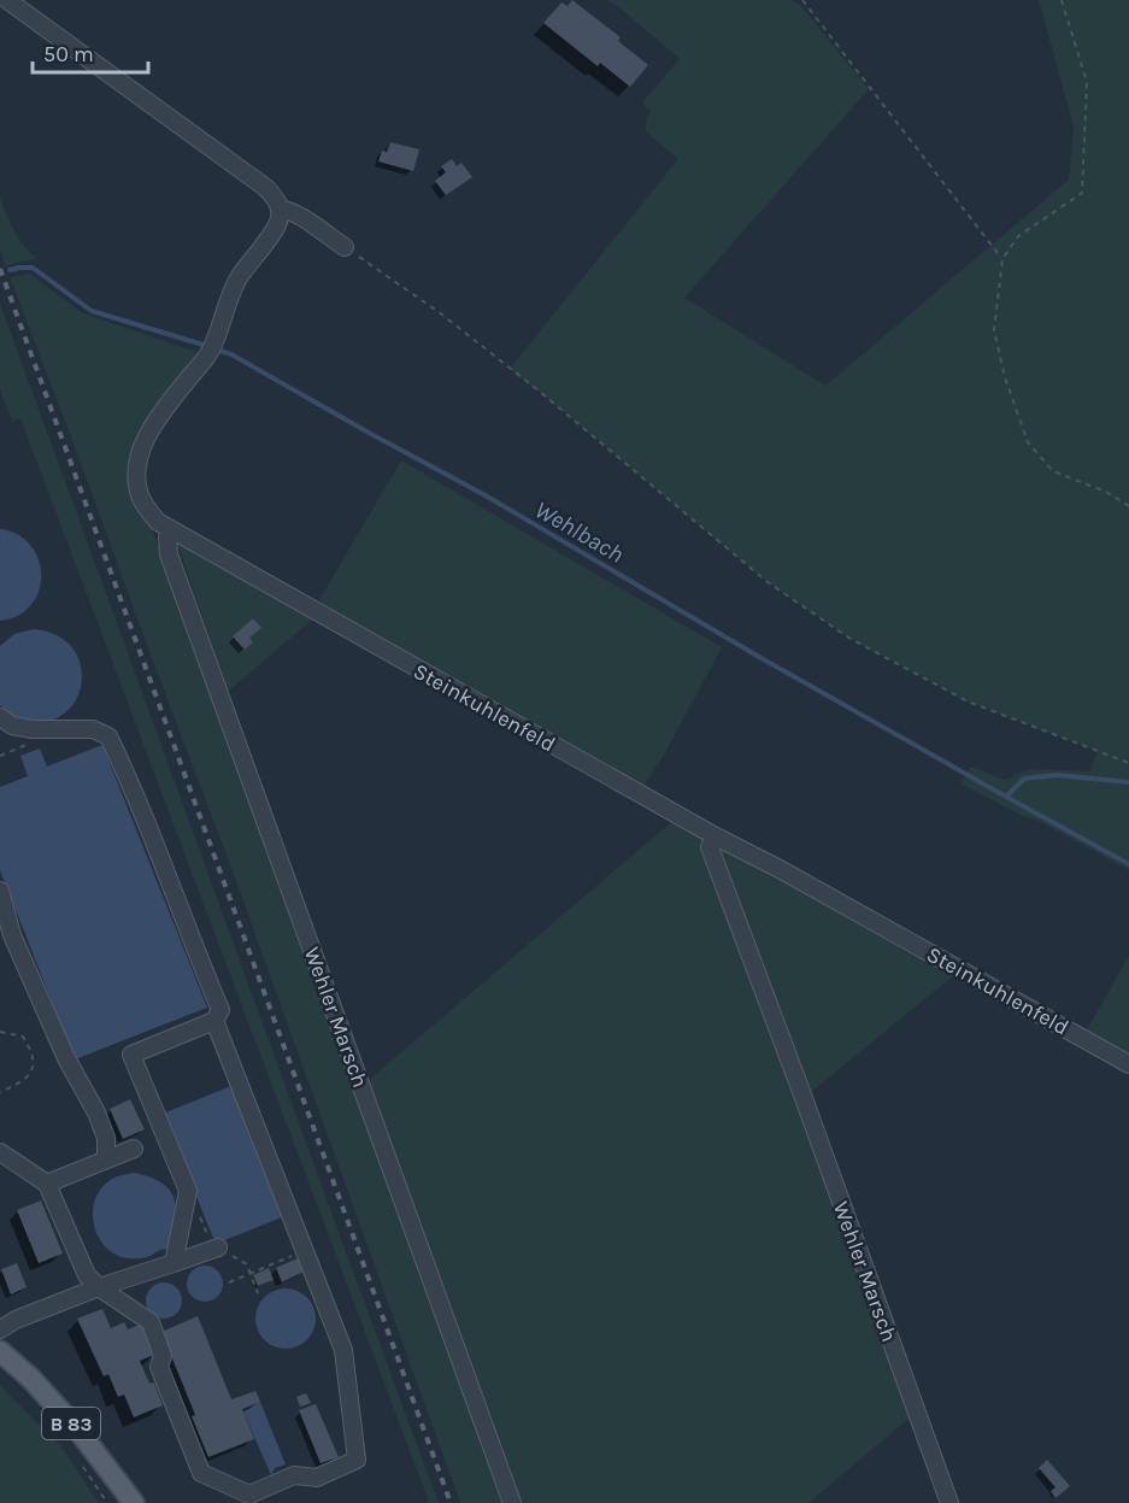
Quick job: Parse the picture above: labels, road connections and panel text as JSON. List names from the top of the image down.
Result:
{
  "streets": {
    "main road": ["B 83"],
    "street": ["Steinkuhlenfeld", "Wehler Marsch"]
  },
  "crossings": [
    ["Steinkuhlenfeld", "Wehler Marsch"]
  ],
  "water": ["Wehlbach"],
  "scale_bar": "50 m"
}
